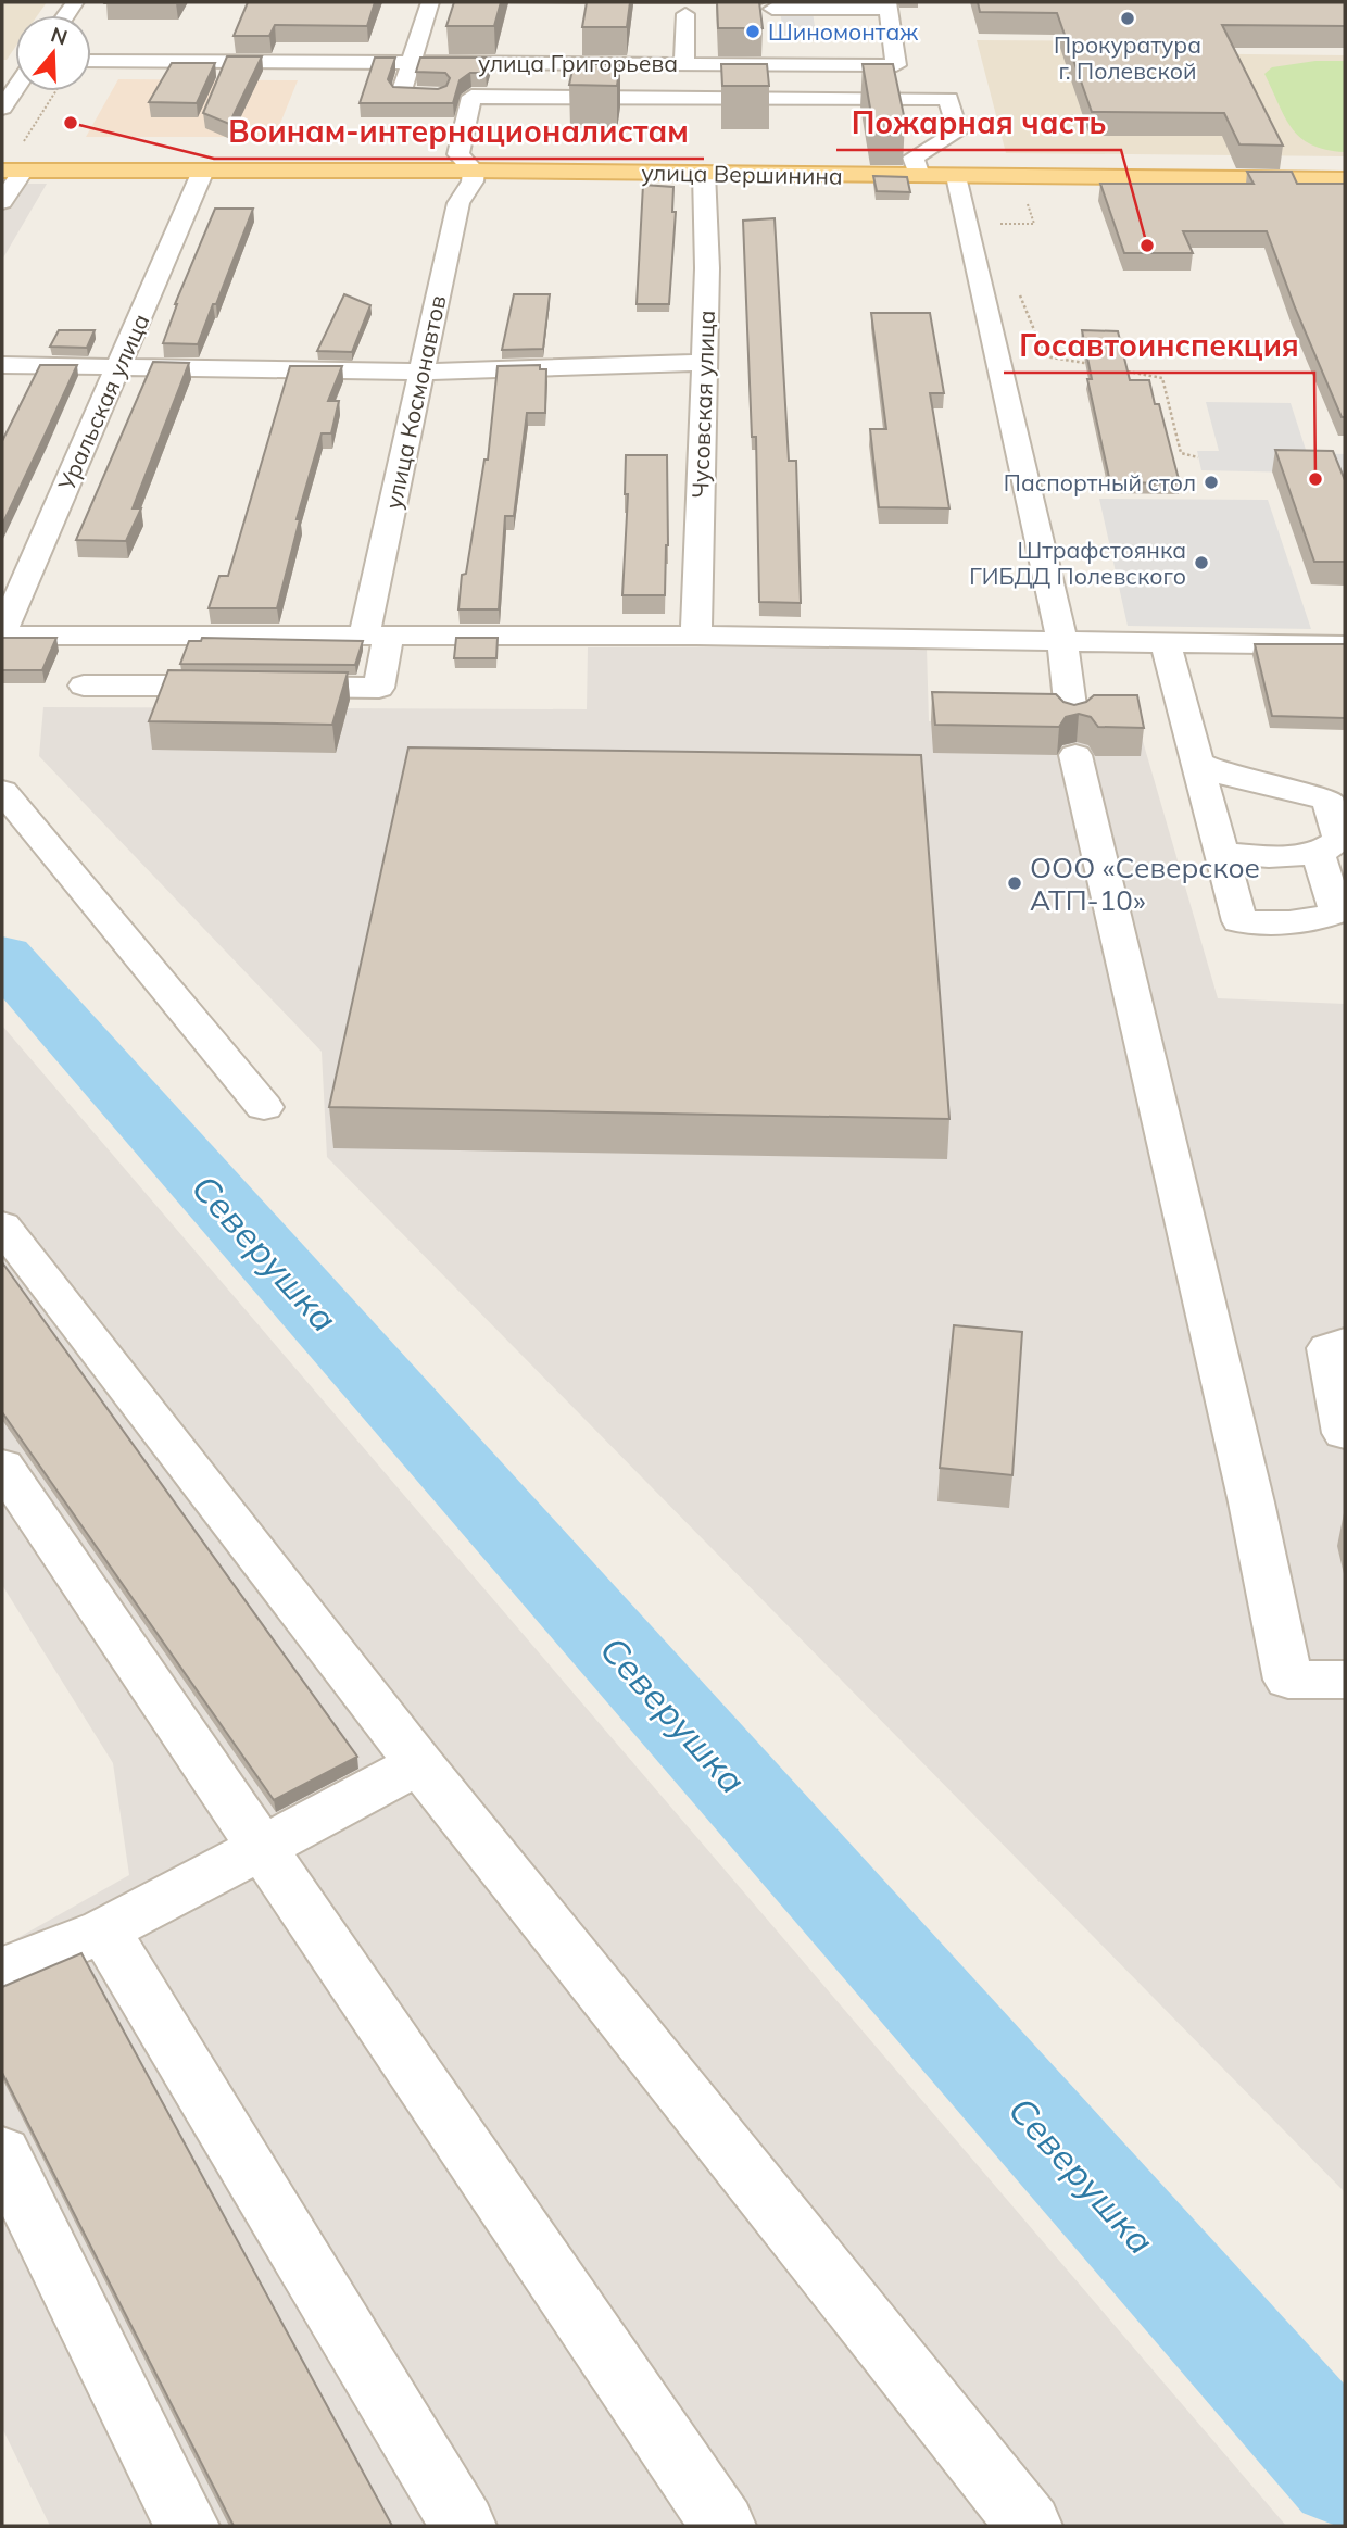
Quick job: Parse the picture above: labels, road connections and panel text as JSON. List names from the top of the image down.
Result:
{
  "streets": {
    "main road": ["улица Вершинина"],
    "street": [
      "улица Григорьева",
      "Уральская улица",
      "улица Космонавтов",
      "Чусовская улица"
    ]
  },
  "crossings": [
    ["улица Вершинина", "Уральская улица"],
    ["улица Вершинина", "улица Космонавтов"],
    ["улица Вершинина", "Чусовская улица"]
  ],
  "water": ["Северушка"],
  "places": [
    "Прокуратура г. Полевской",
    "Шиномонтаж",
    "Воинам-интернационалистам",
    "Пожарная часть",
    "Госавтоинспекция",
    "Паспортный стол",
    "Штрафстоянка ГИБДД Полевского",
    "ООО «Северское АТП-10»"
  ],
  "north": "top"
}
